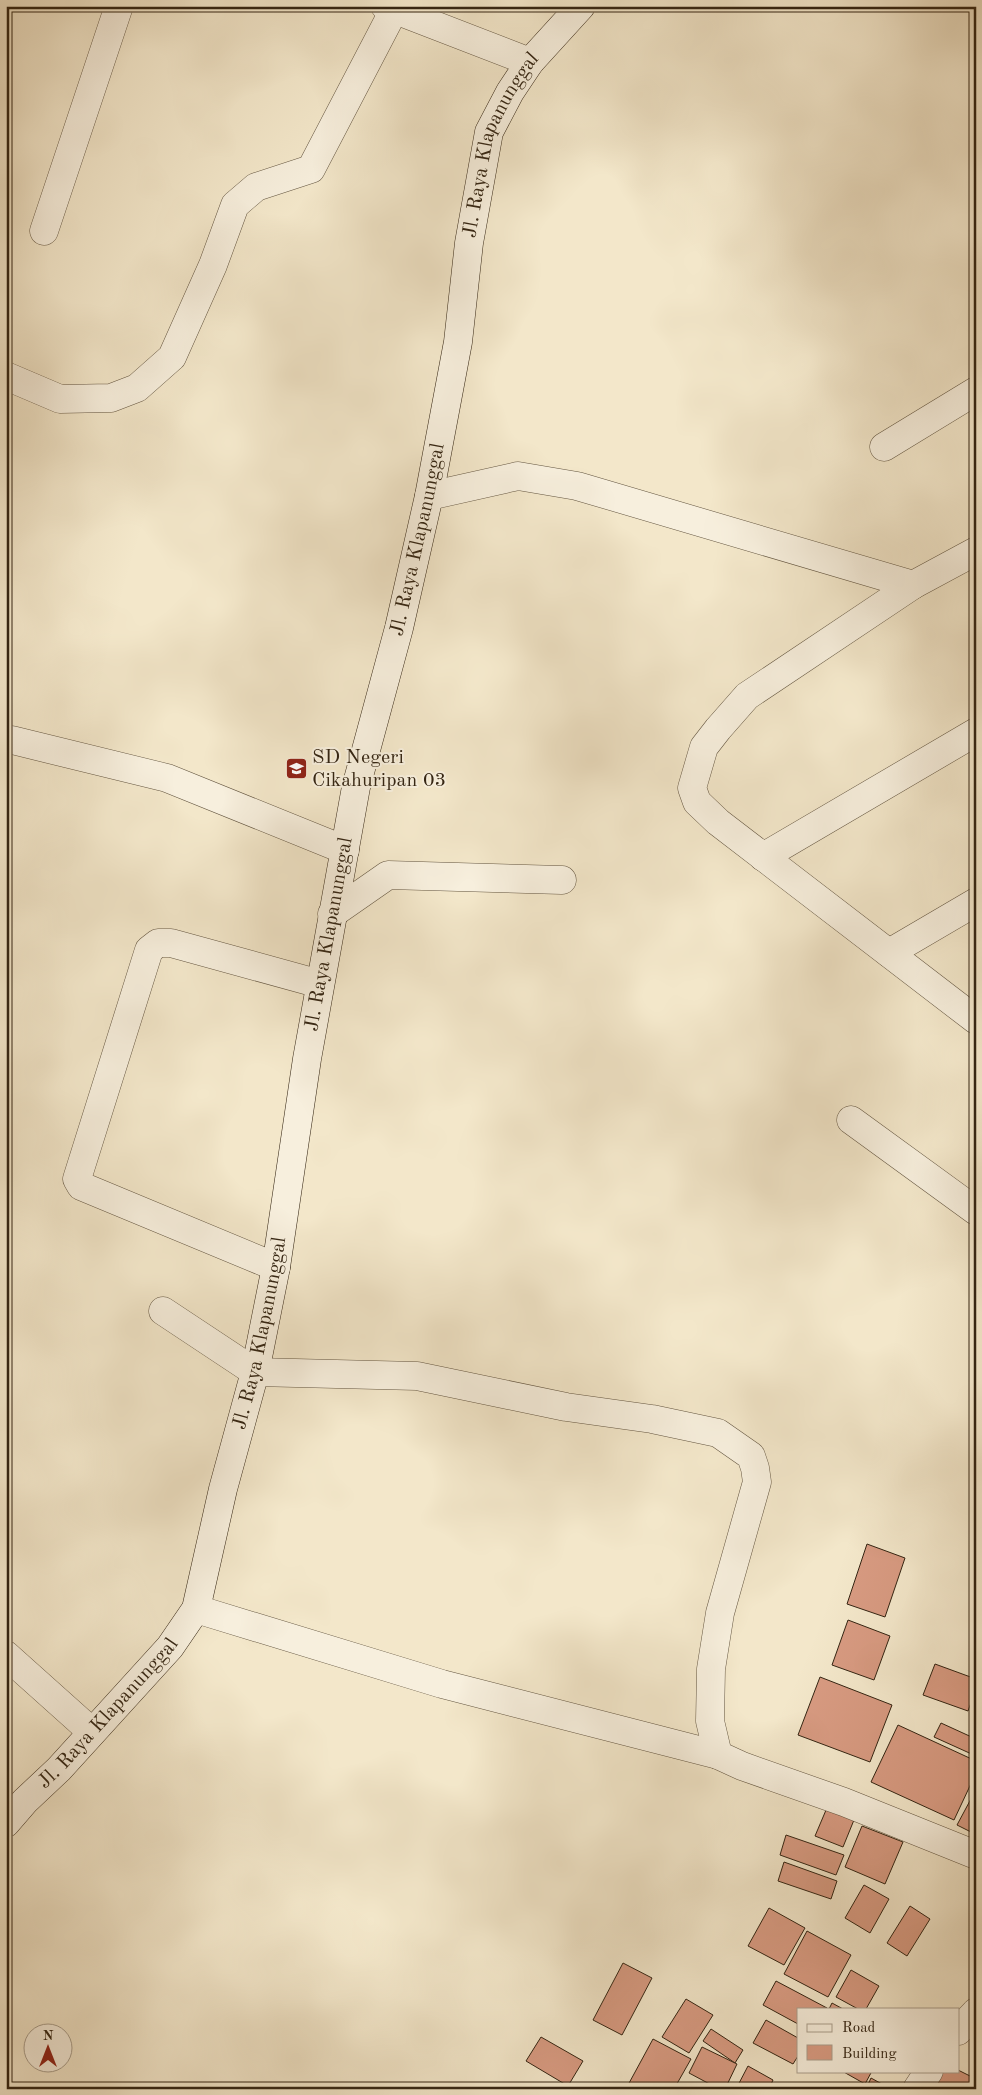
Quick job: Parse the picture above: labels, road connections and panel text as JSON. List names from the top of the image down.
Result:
{
  "streets": {
    "street": ["Jl. Raya Klapanunggal"]
  },
  "places": {
    "school or university": ["SD Negeri Cikahuripan 03"]
  },
  "legend": ["Road", "Building"],
  "north": "top"
}
